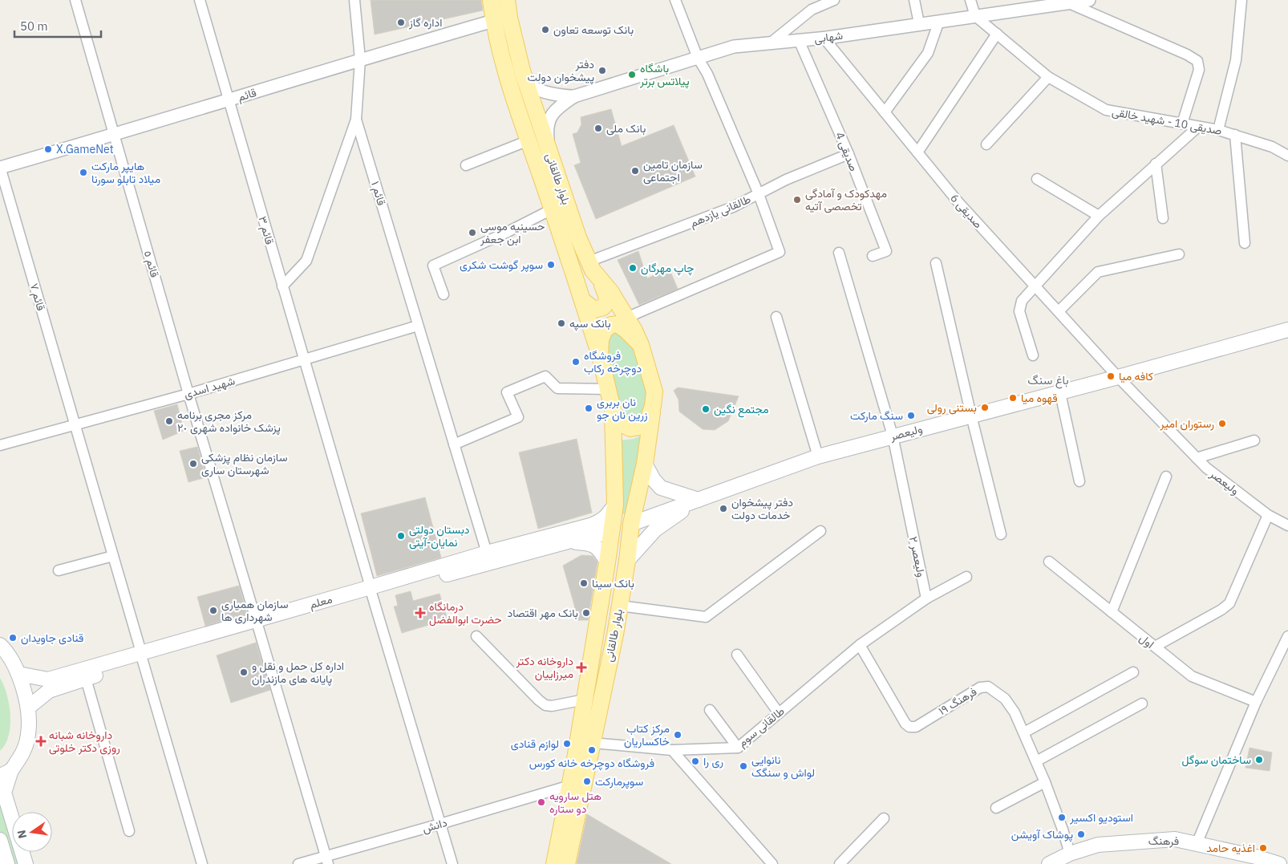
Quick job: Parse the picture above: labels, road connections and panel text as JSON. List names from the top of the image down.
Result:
{
  "streets": {
    "main road": [
      "بلوار طالقانی",
      "ولیعصر",
      "معلم",
      "فرهنگ"
    ],
    "street": [
      "شهابی",
      "قائم",
      "صدیقی 10 - شهید خالقی",
      "صدیقی 4",
      "قائم ١",
      "طالقانی یازدهم",
      "صدیقی 6",
      "قائم ٣",
      "قائم ٥",
      "قائم ٧",
      "شهید اسدی",
      "ولیعصر ٢",
      "اول",
      "فرهنگ ۱۹",
      "طالقانی سوم",
      "دانش"
    ]
  },
  "crossings": [
    ["شهابی", "صدیقی 10 - شهید خالقی"],
    ["شهابی", "صدیقی 4"],
    ["شهابی", "صدیقی 6"],
    ["قائم", "بلوار طالقانی"],
    ["قائم", "قائم ١"],
    ["قائم", "قائم ٣"],
    ["قائم", "قائم ٥"],
    ["قائم", "قائم ٧"],
    ["صدیقی 4", "طالقانی یازدهم"],
    ["بلوار طالقانی", "طالقانی یازدهم"],
    ["بلوار طالقانی", "ولیعصر"],
    ["بلوار طالقانی", "معلم"],
    ["بلوار طالقانی", "طالقانی سوم"],
    ["بلوار طالقانی", "دانش"],
    ["قائم ١", "شهید اسدی"],
    ["قائم ١", "معلم"],
    ["صدیقی 6", "ولیعصر"],
    ["قائم ٣", "شهید اسدی"],
    ["قائم ٣", "معلم"],
    ["قائم ٣", "دانش"],
    ["قائم ٥", "شهید اسدی"],
    ["قائم ٥", "معلم"],
    ["قائم ٥", "دانش"],
    ["قائم ٧", "شهید اسدی"],
    ["قائم ٧", "معلم"],
    ["ولیعصر", "ولیعصر ٢"],
    ["فرهنگ ۱۹", "طالقانی سوم"],
    ["فرهنگ ۱۹", "فرهنگ"]
  ],
  "districts": ["باغ سنگ"],
  "places": {
    "other": [
      "اداره گاز",
      "بانک توسعه تعاون",
      "دفتر پیشخوان دولت",
      "باشگاه پیلاتس برتر",
      "بانک ملی",
      "X.GameNet",
      "سازمان تامین اجتماعی",
      "هایپر مارکت میلاد تابلو سورنا",
      "مهدکودک و آمادگی تخصصی آتیه",
      "حسینیه موسی ابن جعفر",
      "سوپر گوشت شکری",
      "چاپ مهرگان",
      "بانک سپه",
      "فروشگاه دوچرخه رکاب",
      "کافه میا",
      "قهوه میا",
      "بستنی رولی",
      "نان بربری زرین نان جو",
      "مجتمع نگین",
      "سنگ مارکت",
      "مرکز مجری برنامه پزشک خانواده شهری ٢٠",
      "رستوران امیر",
      "سازمان نظام پزشکی شهرستان ساری",
      "دفتر پیشخوان خدمات دولت",
      "دبستان دولتی نمایان-آیتی",
      "بانک سینا",
      "سازمان همیاری شهرداری ها",
      "بانک مهر اقتصاد",
      "قنادی جاویدان",
      "اداره کل حمل و نقل و پایانه های مازندران",
      "مرکز کتاب خاکساریان",
      "لوازم قنادی",
      "فروشگاه دوچرخه خانه کورس",
      "ساختمان سوگل",
      "ری را",
      "نانوایی لواش و سنگک",
      "سوپرمارکت",
      "هتل سارویه دو ستاره",
      "استودیو اکسیر",
      "پوشاک آویشن",
      "اغذیه حامد"
    ],
    "health": ["درمانگاه حضرت ابوالفضل", "داروخانه دکتر میرزاییان", "داروخانه شبانه روزی دکتر خلوتی"]
  },
  "scale_bar": "50 m",
  "north": "left"
}
